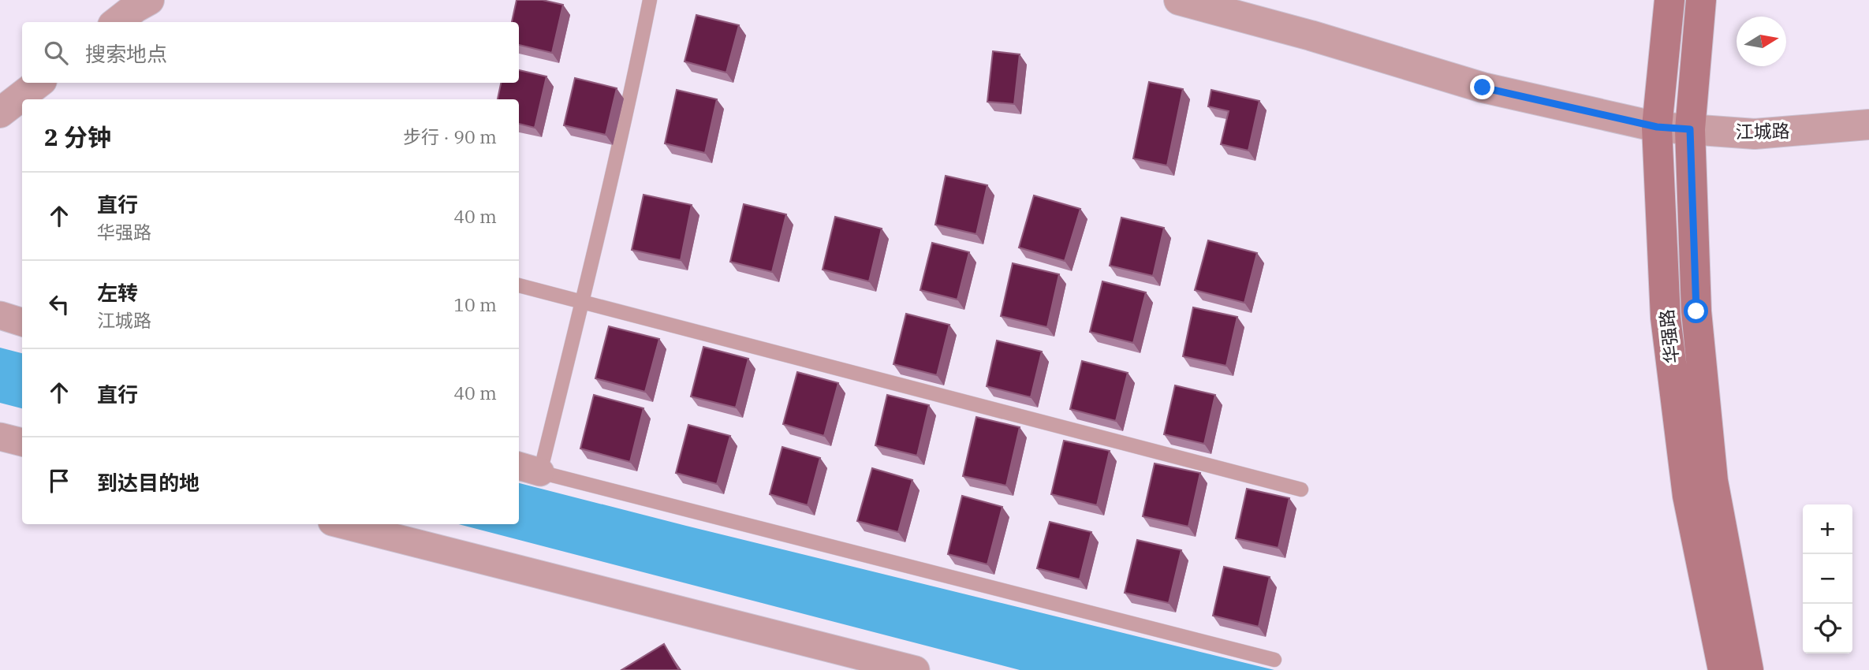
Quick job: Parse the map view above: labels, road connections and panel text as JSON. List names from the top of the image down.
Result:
{
  "streets": {
    "main road": ["华强路"],
    "street": ["江城路"]
  },
  "crossings": [
    ["江城路", "华强路"]
  ],
  "north": "right",
  "page": {
    "search": "搜索地点",
    "heading": ["2 分钟", "步行 · 90 m"],
    "list": [
      ["直行", "华强路", "40 m"],
      ["左转", "江城路", "10 m"],
      ["直行", "40 m"],
      "到达目的地"
    ],
    "map_buttons": ["+", "−"]
  }
}
